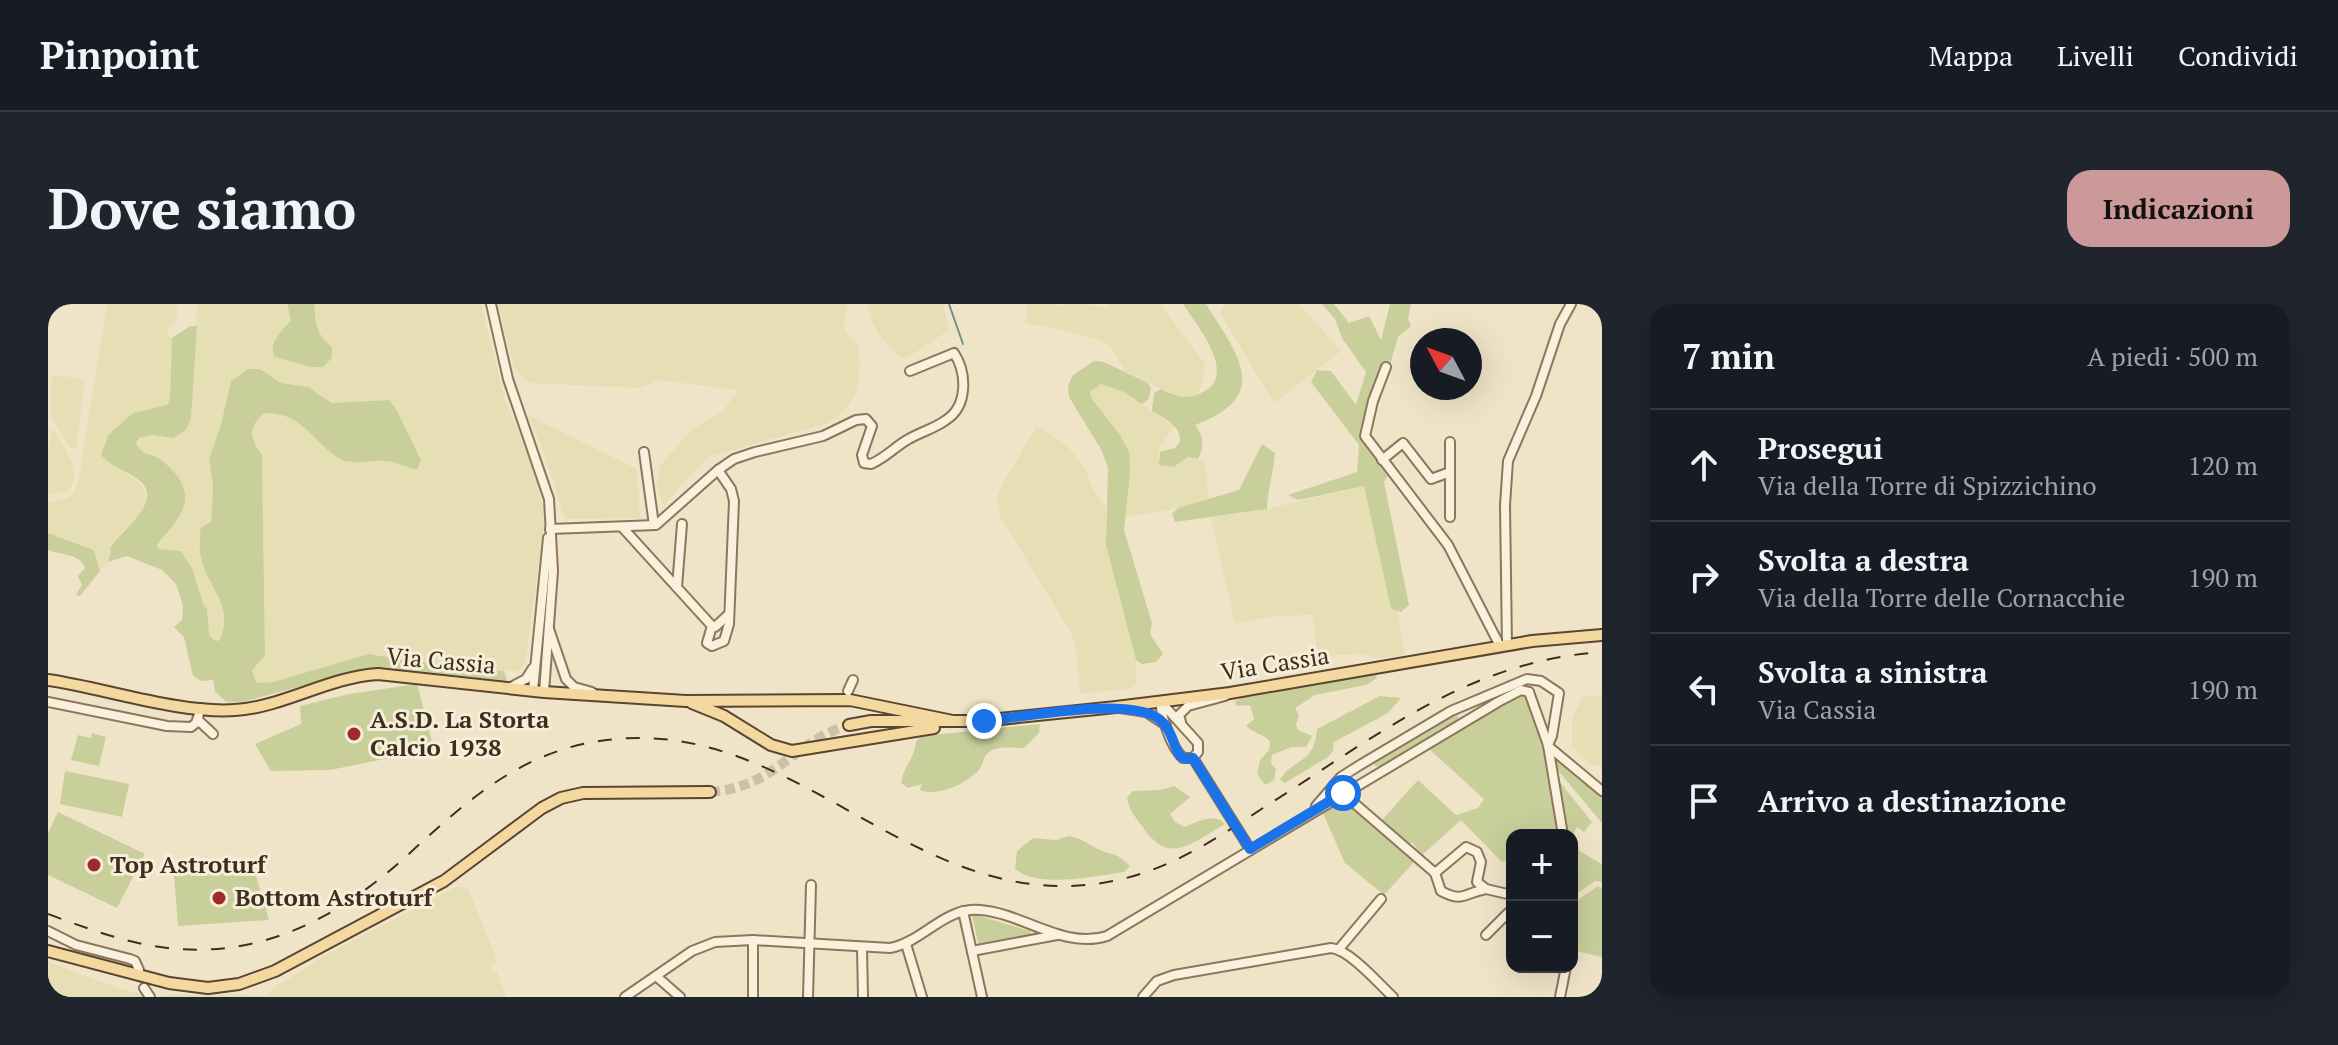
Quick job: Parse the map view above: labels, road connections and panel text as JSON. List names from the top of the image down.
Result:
{
  "streets": {
    "main road": ["Via Cassia"]
  },
  "places": ["A.S.D. La Storta Calcio 1938", "Top Astroturf", "Bottom Astroturf"],
  "north": "top left",
  "page": {
    "header": "Pinpoint",
    "nav": ["Mappa", "Livelli", "Condividi"],
    "buttons": "Indicazioni",
    "title": "Dove siamo",
    "heading": ["7 min", "A piedi · 500 m"],
    "list": [
      ["Prosegui", "Via della Torre di Spizzichino", "120 m"],
      ["Svolta a destra", "Via della Torre delle Cornacchie", "190 m"],
      ["Svolta a sinistra", "Via Cassia", "190 m"],
      "Arrivo a destinazione"
    ],
    "map_buttons": ["+", "−"]
  }
}
